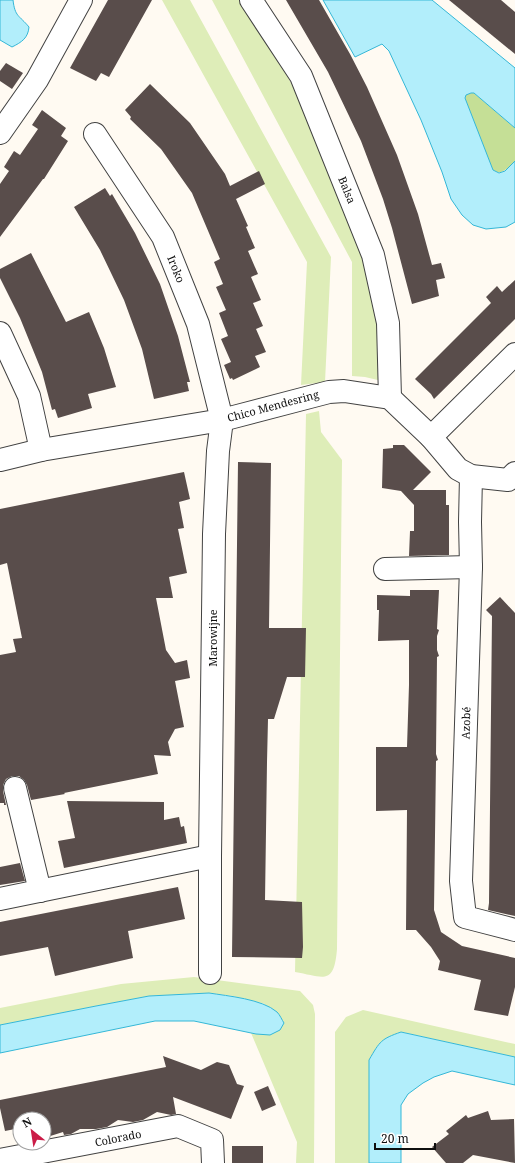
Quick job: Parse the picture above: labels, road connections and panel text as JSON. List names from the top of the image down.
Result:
{
  "streets": {
    "street": [
      "Balsa",
      "Iroko",
      "Chico Mendesring",
      "Marowijne",
      "Azobé",
      "Colorado"
    ]
  },
  "crossings": [
    ["Balsa", "Chico Mendesring"],
    ["Iroko", "Chico Mendesring"],
    ["Iroko", "Marowijne"],
    ["Chico Mendesring", "Marowijne"]
  ],
  "scale_bar": "20 m",
  "north": "top left"
}
